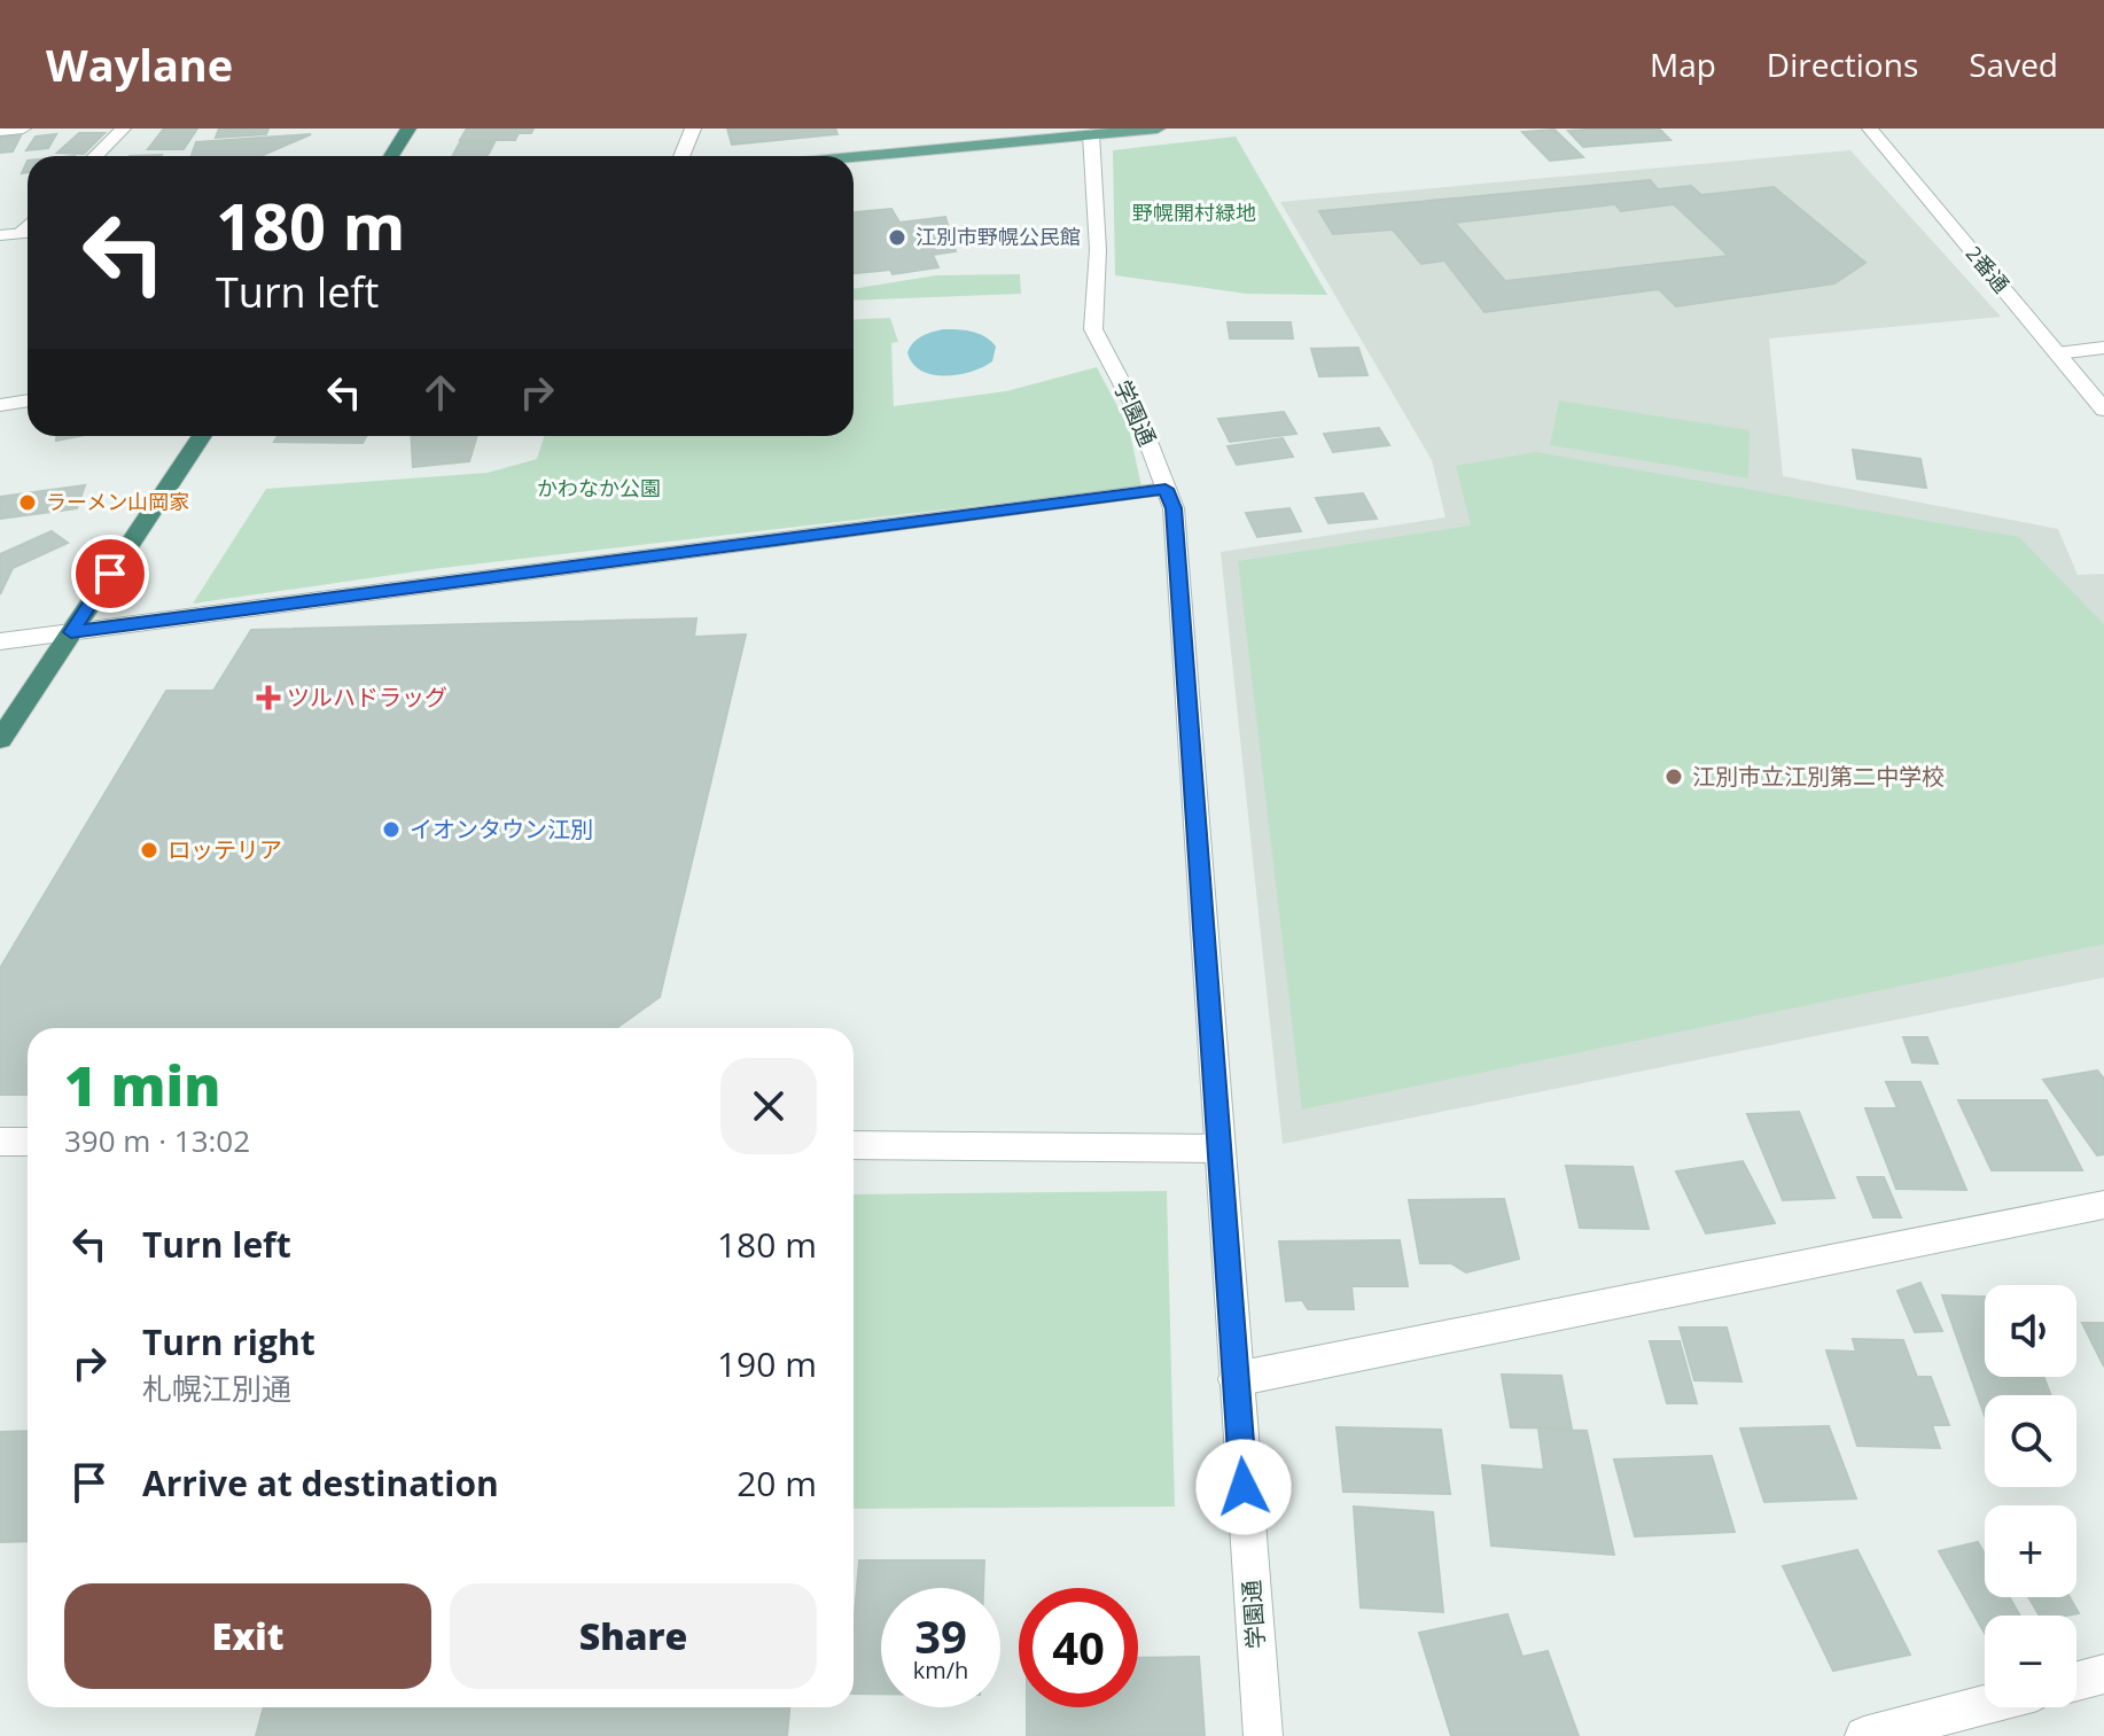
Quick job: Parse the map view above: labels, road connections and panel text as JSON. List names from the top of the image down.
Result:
{
  "streets": {
    "street": ["2番通", "学園通"]
  },
  "parks": ["野幌開村緑地", "かわなか公園"],
  "places": {
    "other": [
      "江別市野幌公民館",
      "ラーメン山岡家",
      "江別市立江別第二中学校",
      "イオンタウン江別",
      "ロッテリア"
    ],
    "health": ["ツルハドラッグ"]
  },
  "page": {
    "header": "Waylane",
    "nav": ["Map", "Directions", "Saved"],
    "turn": ["180 m", "Turn left"],
    "heading": ["1 min", "390 m · 13:02"],
    "list": [
      {
        "name": "Turn left",
        "value": "180 m"
      },
      {
        "name": "Turn right",
        "note": "札幌江別通",
        "value": "190 m"
      },
      {
        "name": "Arrive at destination",
        "value": "20 m"
      }
    ],
    "map_buttons": ["+", "−"],
    "buttons": ["Exit", "Share"],
    "speed": "39 km/h",
    "limit": "40"
  }
}
